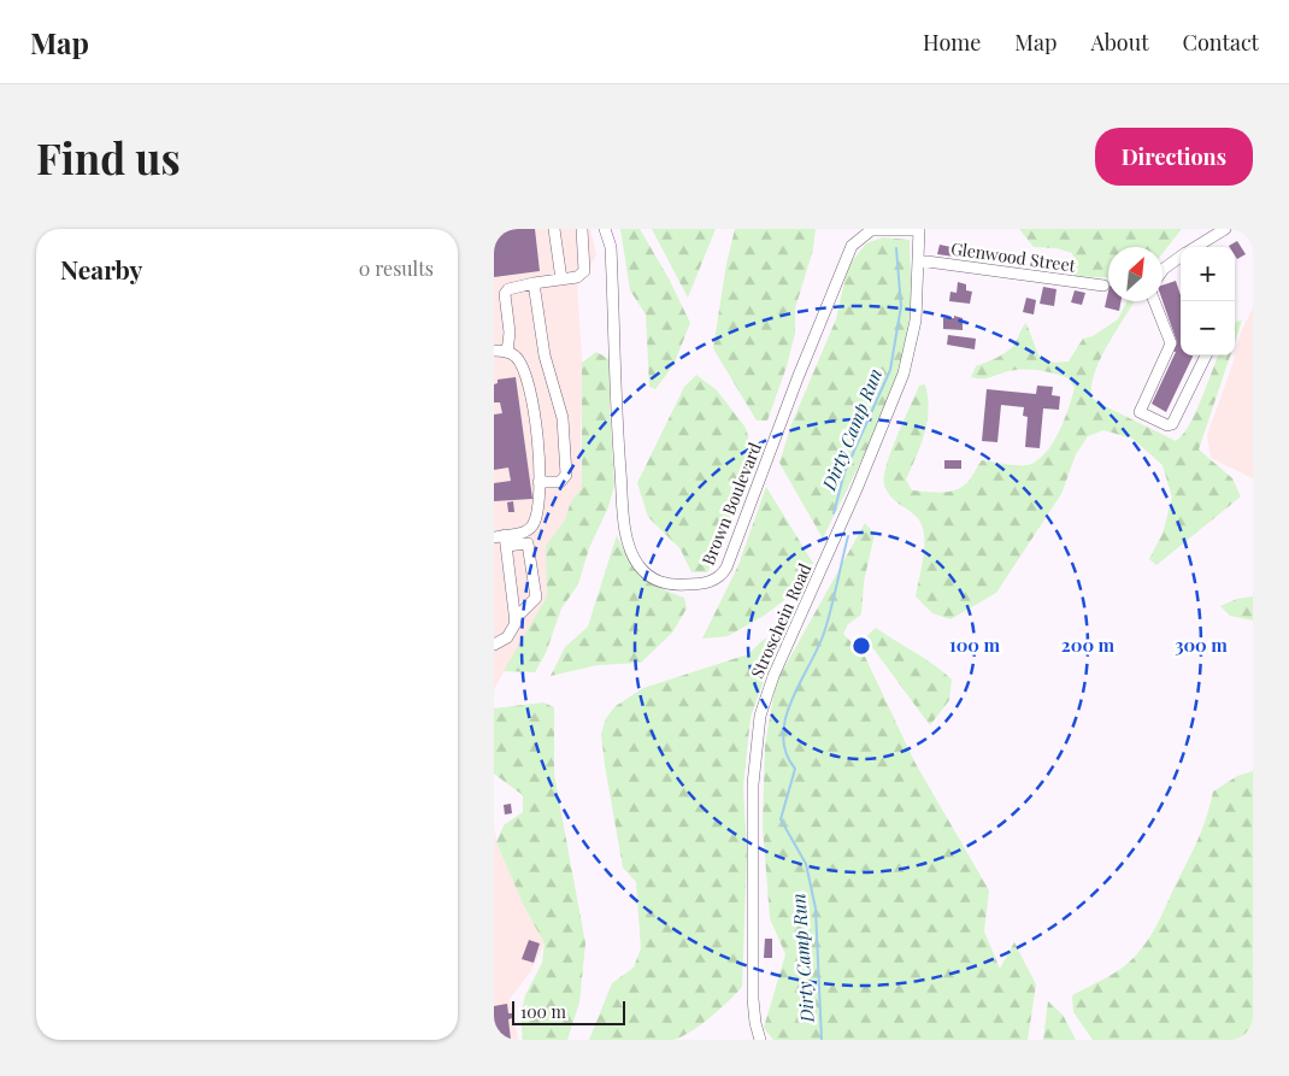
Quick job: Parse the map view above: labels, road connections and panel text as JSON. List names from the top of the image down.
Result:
{
  "streets": {
    "street": ["Glenwood Street", "Brown Boulevard", "Stroschein Road"]
  },
  "crossings": [
    ["Glenwood Street", "Stroschein Road"],
    ["Brown Boulevard", "Stroschein Road"]
  ],
  "water": ["Dirty Camp Run"],
  "scale_bar": "100 m",
  "north": "top right",
  "page": {
    "header": "Map",
    "nav": [
      "Home",
      "Map",
      "About",
      "Contact"
    ],
    "buttons": "Directions",
    "title": "Find us",
    "heading": ["Nearby", "0 results"],
    "map_buttons": ["+", "−"],
    "scale": "100 m"
  },
  "rings": ["100 m", "200 m", "300 m"]
}
